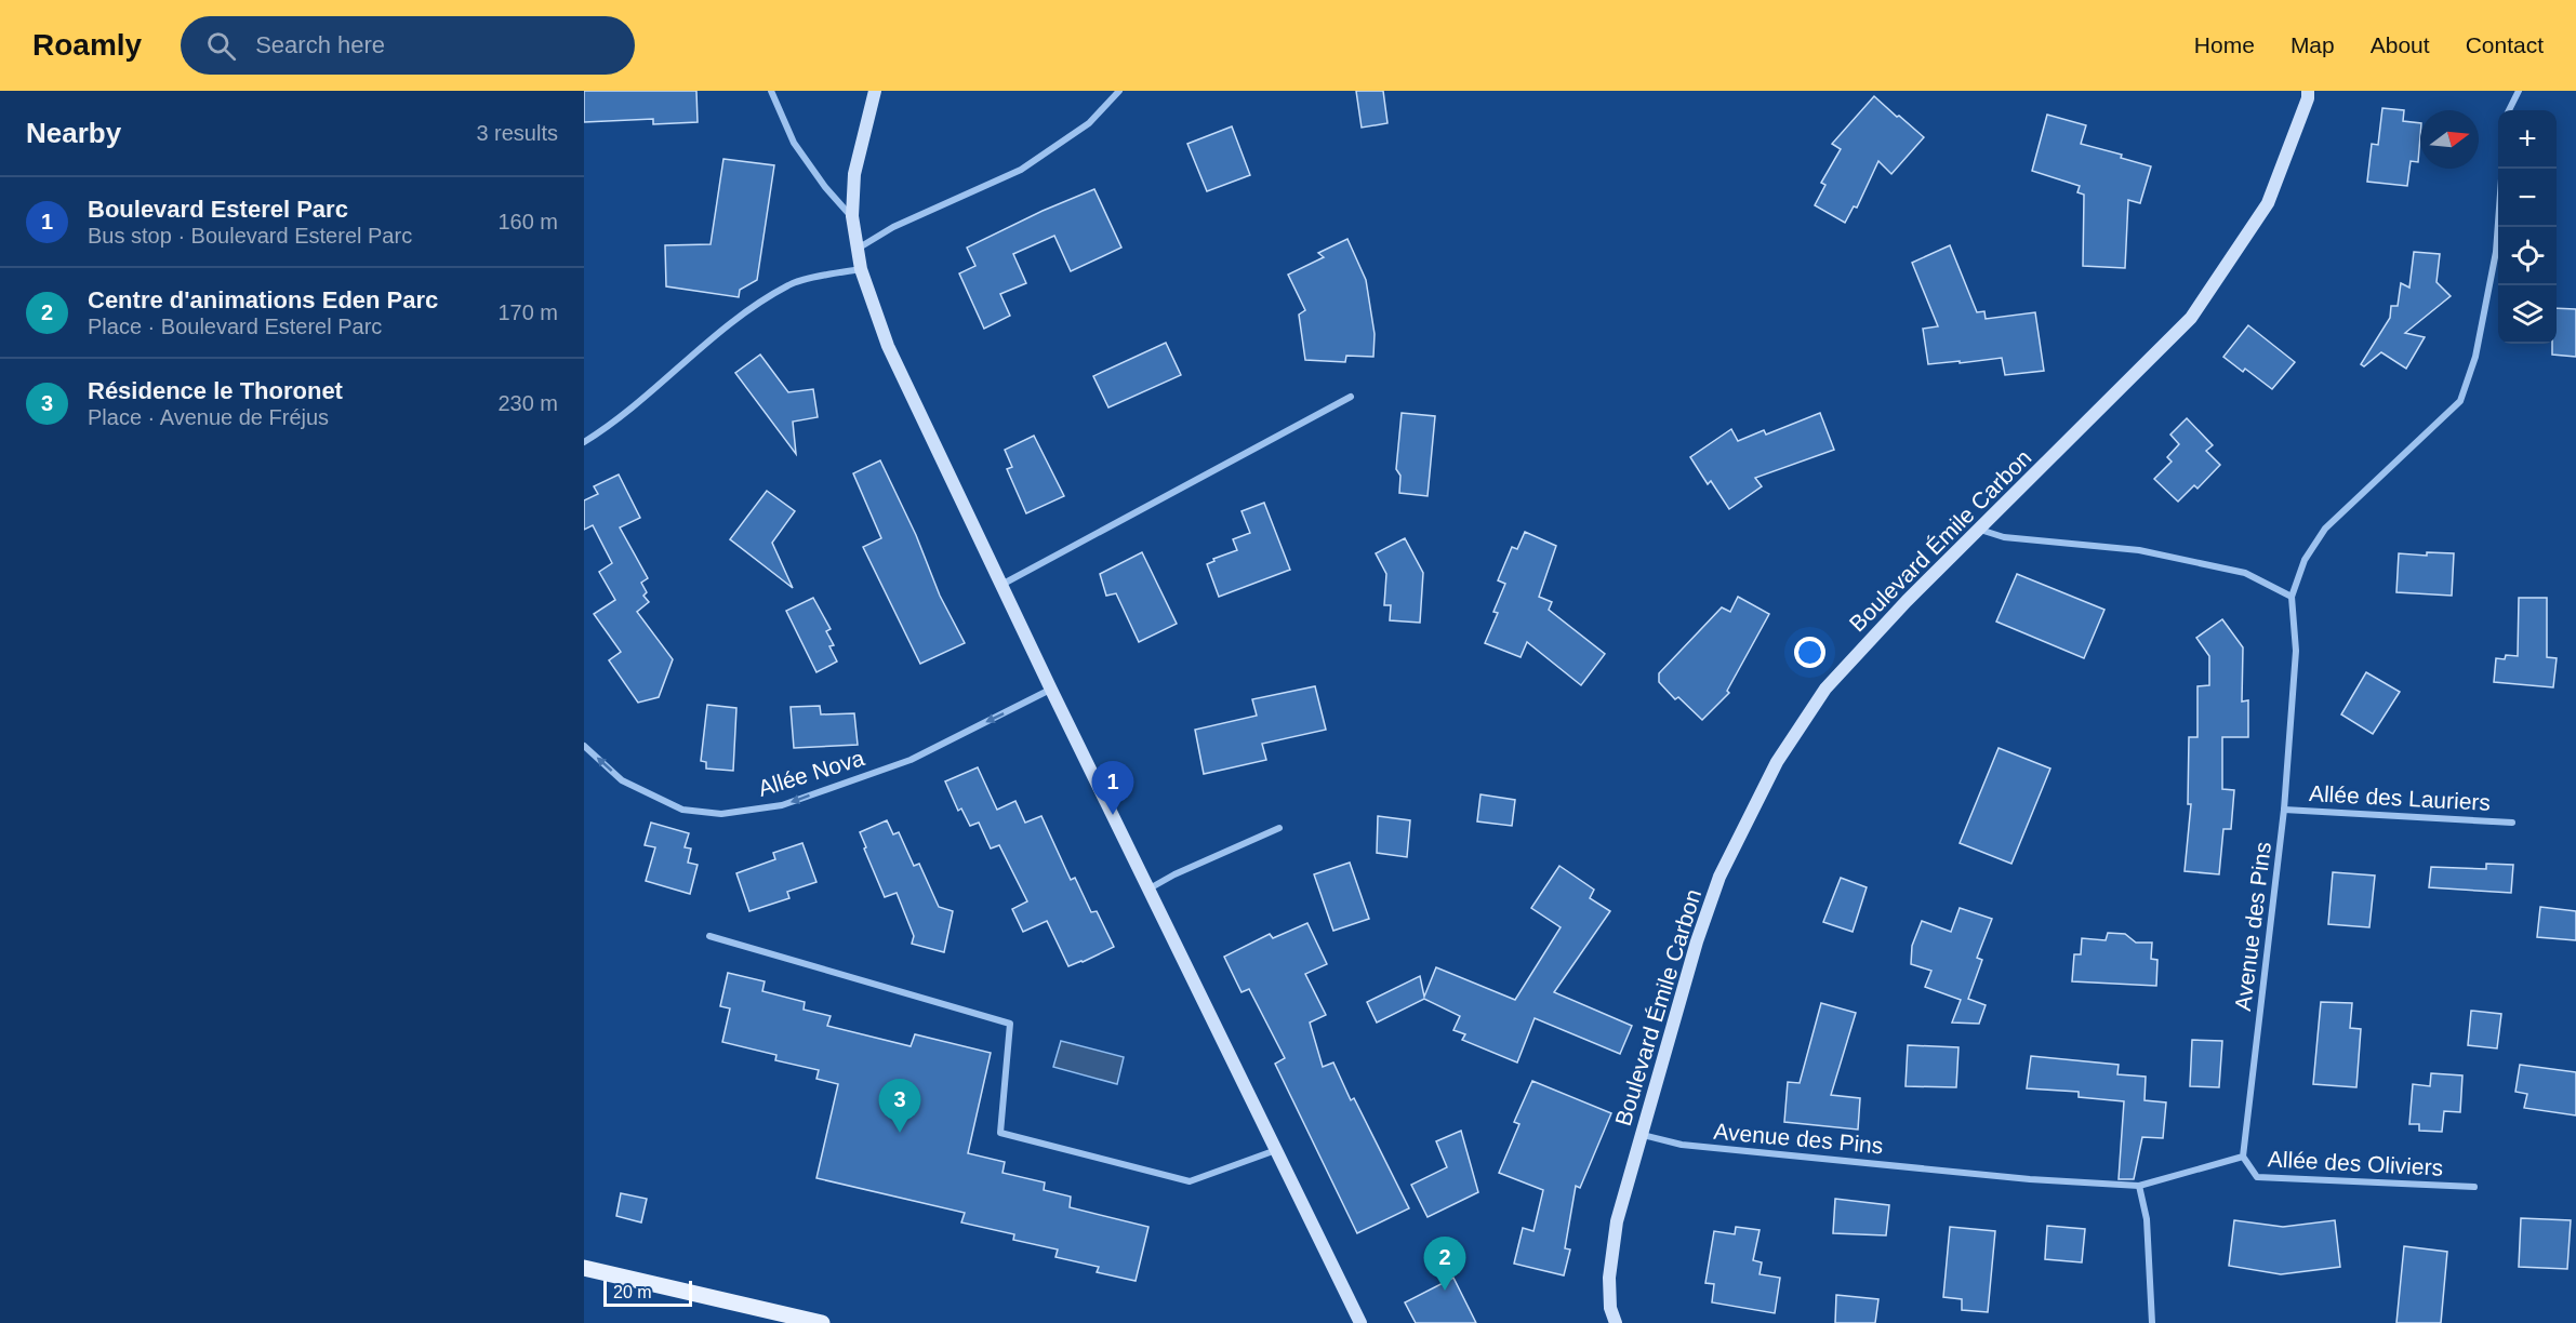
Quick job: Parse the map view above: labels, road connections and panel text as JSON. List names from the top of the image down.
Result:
{
  "streets": {
    "street": [
      "Boulevard Émile Carbon",
      "Allée Nova",
      "Allée des Lauriers",
      "Avenue des Pins",
      "Allée des Oliviers"
    ]
  },
  "crossings": [
    ["Boulevard Émile Carbon", "Avenue des Pins"],
    ["Allée des Lauriers", "Avenue des Pins"],
    ["Avenue des Pins", "Allée des Oliviers"]
  ],
  "one_way": ["Allée Nova"],
  "scale_bar": "20 m",
  "north": "right",
  "page": {
    "header": "Roamly",
    "search": "Search here",
    "nav": [
      "Home",
      "Map",
      "About",
      "Contact"
    ],
    "heading": ["Nearby", "3 results"],
    "map_buttons": ["+", "−"],
    "list": [
      {
        "mark": "1",
        "name": "Boulevard Esterel Parc",
        "note": "Bus stop · Boulevard Esterel Parc",
        "value": "160 m"
      },
      {
        "mark": "2",
        "name": "Centre d'animations Eden Parc",
        "note": "Place · Boulevard Esterel Parc",
        "value": "170 m"
      },
      {
        "mark": "3",
        "name": "Résidence le Thoronet",
        "note": "Place · Avenue de Fréjus",
        "value": "230 m"
      }
    ],
    "pins": ["1", "3", "2"],
    "scale": "20 m"
  }
}
